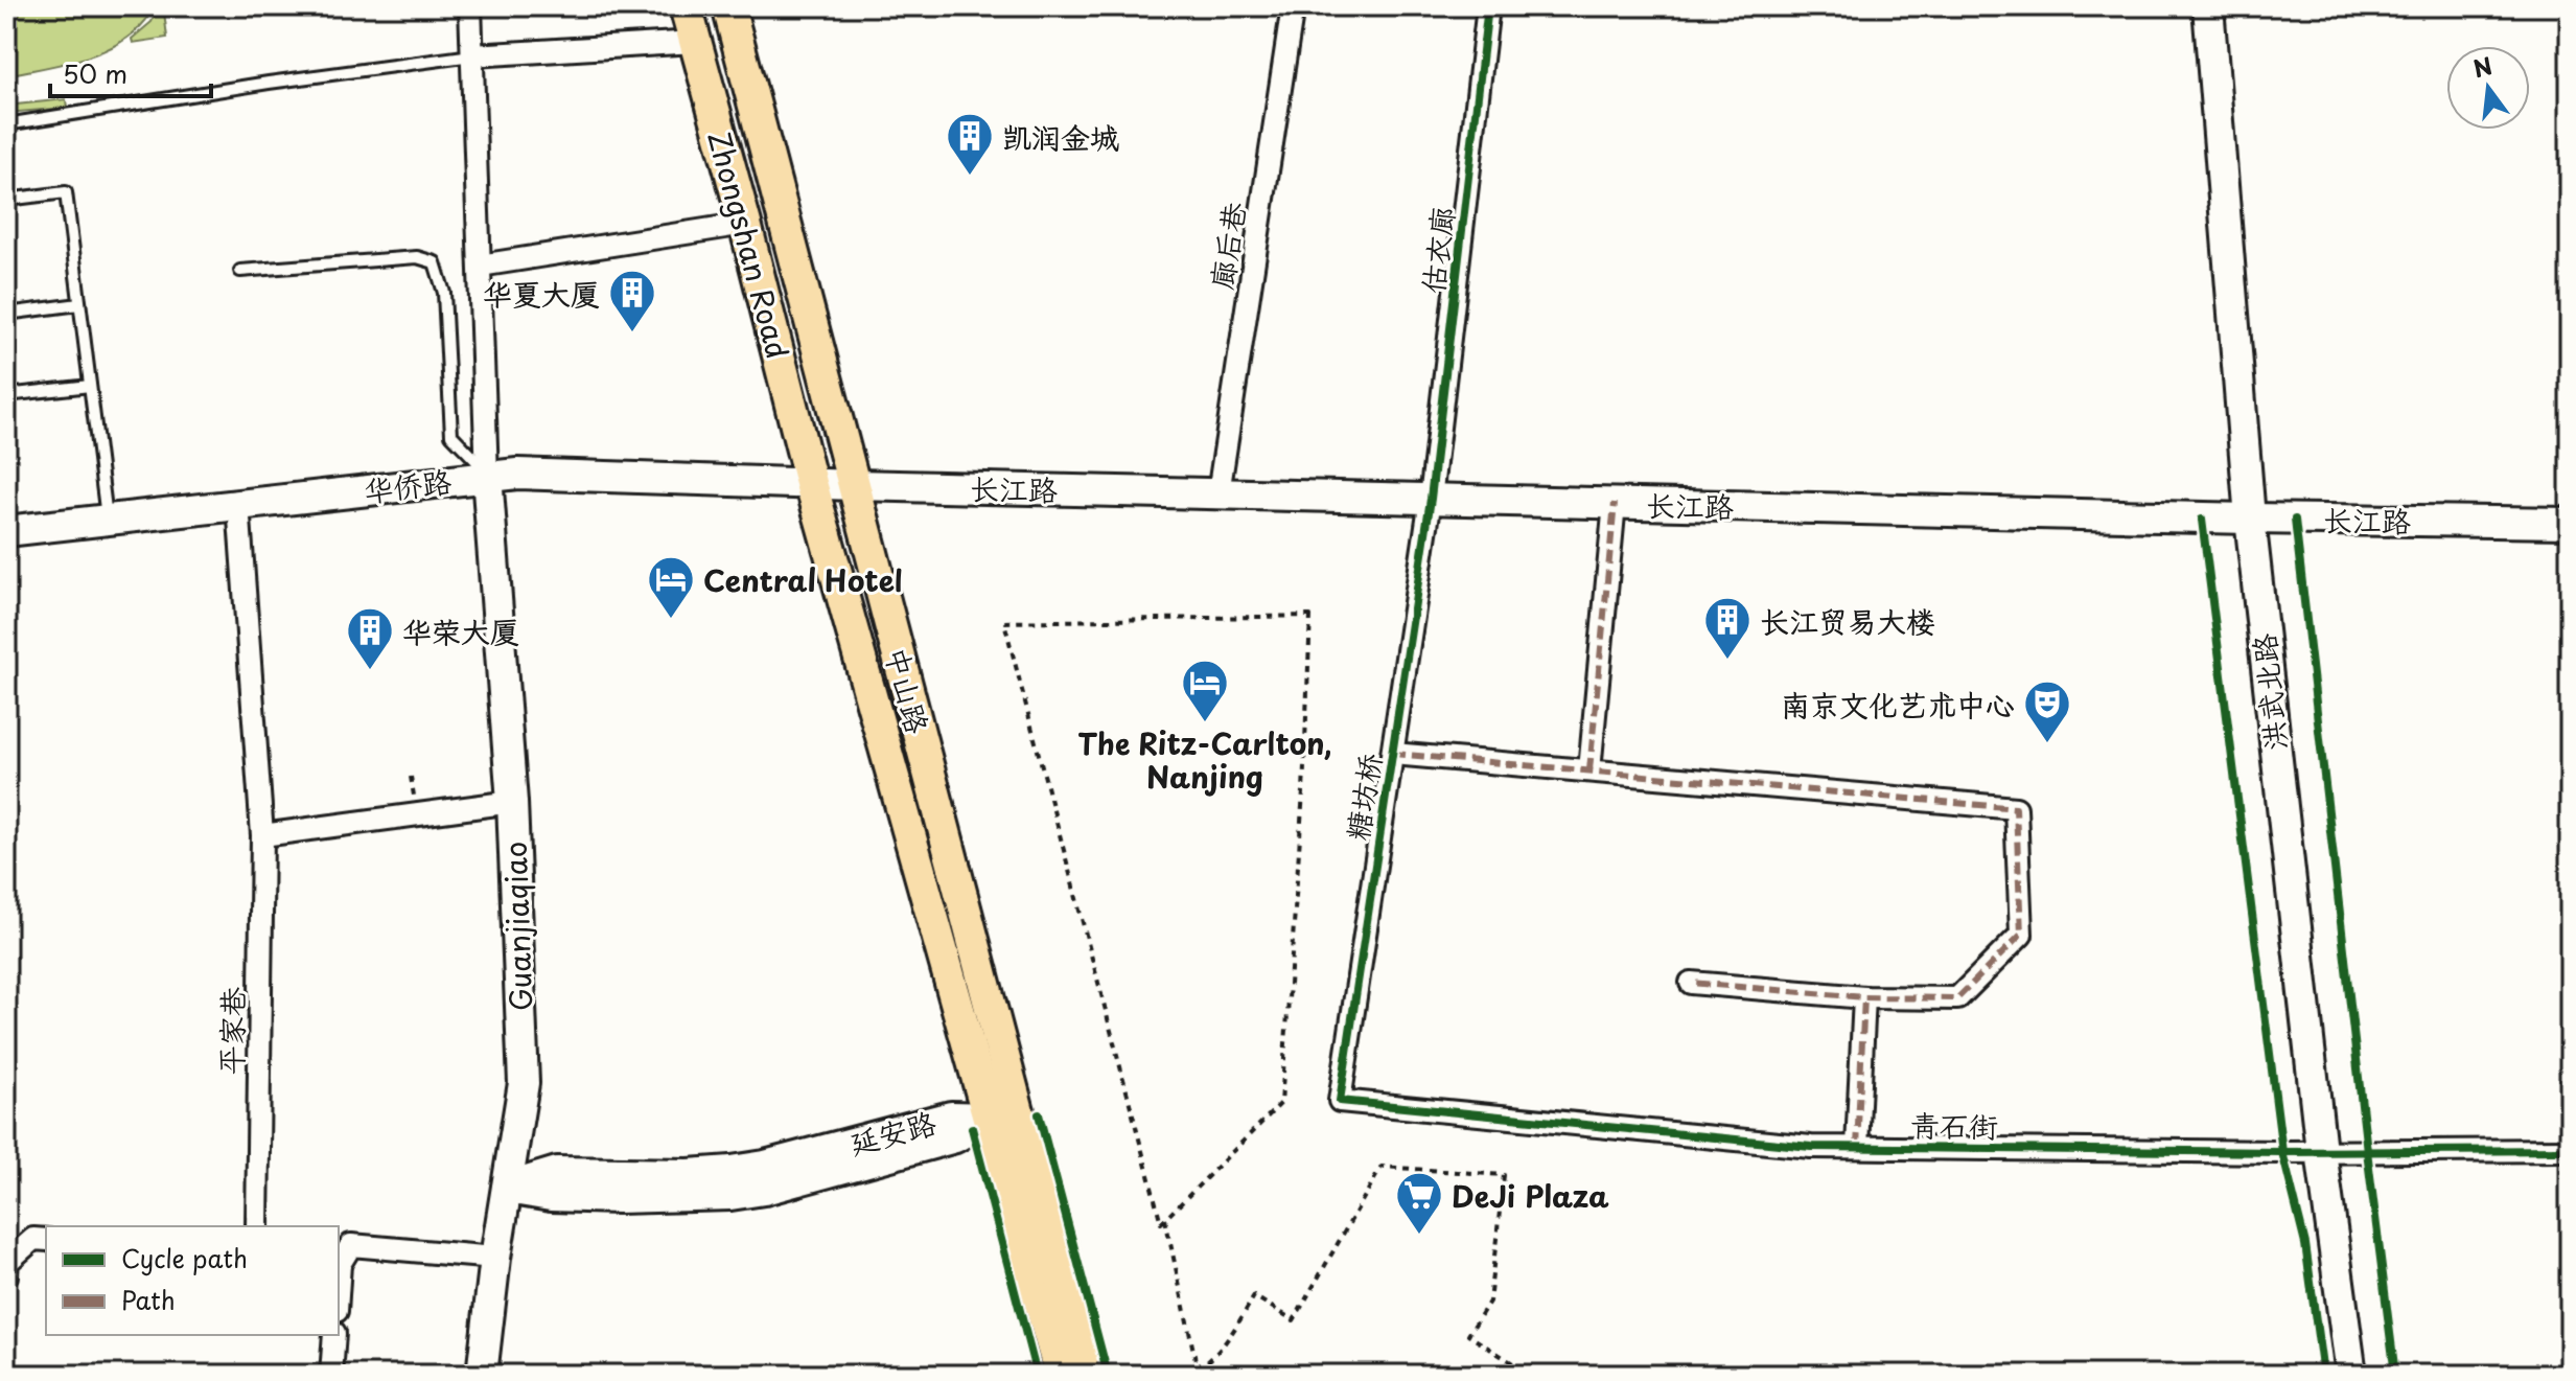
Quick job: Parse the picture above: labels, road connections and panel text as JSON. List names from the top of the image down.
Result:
{
  "streets": {
    "main road": [
      "Zhongshan Road",
      "华侨路",
      "长江路",
      "中山路",
      "洪武北路",
      "Guanjiaqiao",
      "延安路"
    ],
    "street": [
      "廊后巷",
      "估衣廊",
      "糖坊桥",
      "平家巷",
      "青石街"
    ]
  },
  "crossings": [
    ["Zhongshan Road", "华侨路"],
    ["Zhongshan Road", "长江路"],
    ["Zhongshan Road", "中山路"],
    ["廊后巷", "长江路"],
    ["估衣廊", "长江路"],
    ["估衣廊", "糖坊桥"],
    ["华侨路", "长江路"],
    ["华侨路", "中山路"],
    ["华侨路", "Guanjiaqiao"],
    ["华侨路", "平家巷"],
    ["长江路", "中山路"],
    ["长江路", "洪武北路"],
    ["长江路", "糖坊桥"],
    ["中山路", "延安路"],
    ["洪武北路", "青石街"],
    ["糖坊桥", "青石街"],
    ["Guanjiaqiao", "延安路"]
  ],
  "places": {
    "building": [
      "凯润金城",
      "华夏大厦",
      "长江贸易大楼",
      "华荣大厦"
    ],
    "hotel": ["Central Hotel", "The Ritz-Carlton, Nanjing"],
    "theatre": ["南京文化艺术中心"],
    "supermarket": ["DeJi Plaza"]
  },
  "legend": ["Cycle path", "Path"],
  "scale_bar": "50 m",
  "north": "top"
}
